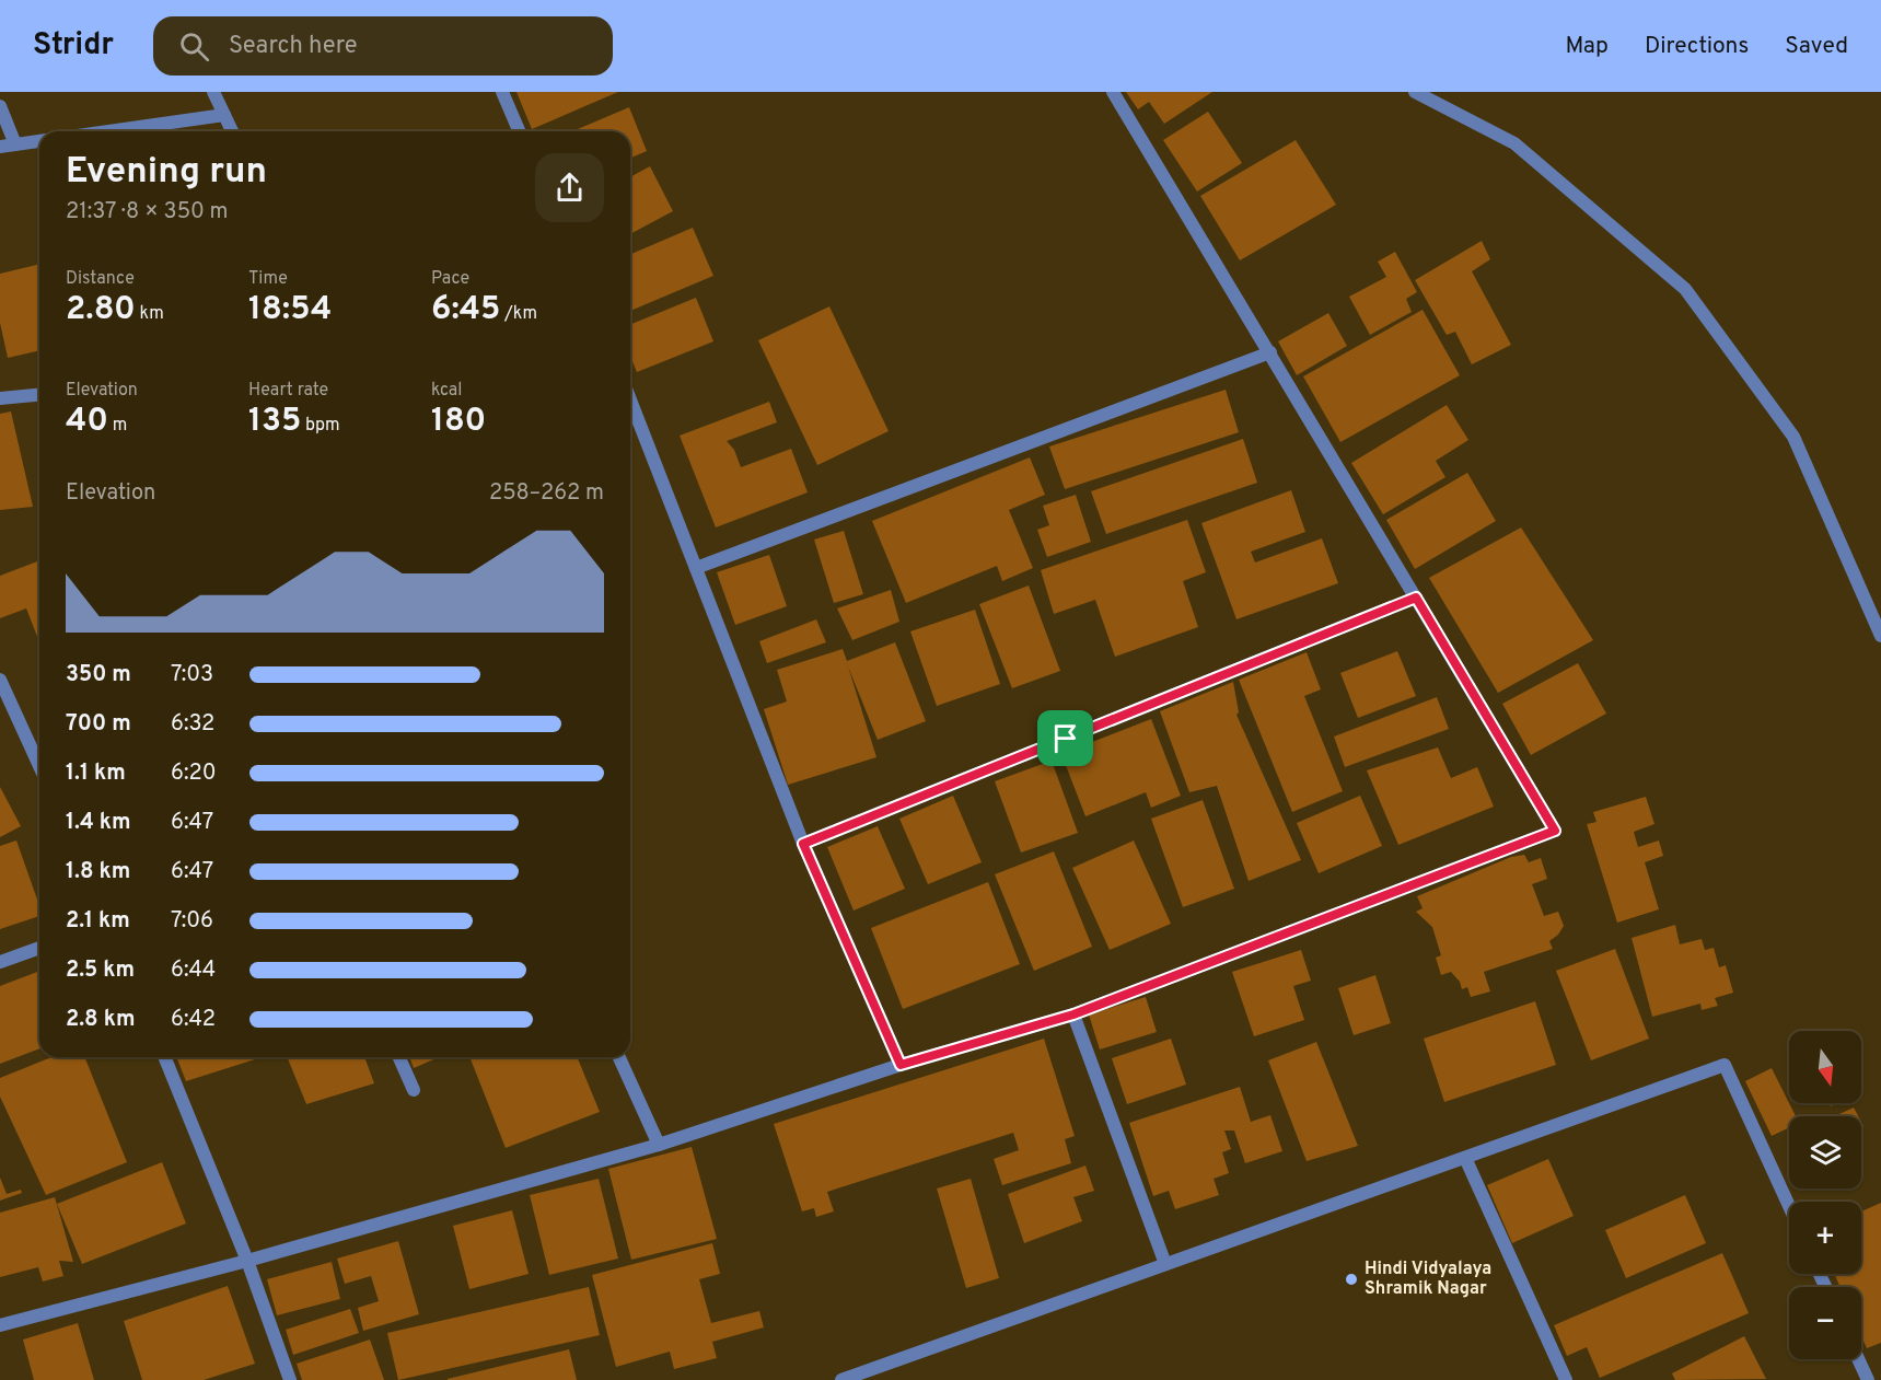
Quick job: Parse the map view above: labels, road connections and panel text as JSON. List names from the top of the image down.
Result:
{
  "places": ["Hindi Vidyalaya Shramik Nagar"],
  "north": "bottom",
  "page": {
    "header": "Stridr",
    "search": "Search here",
    "nav": ["Map", "Directions", "Saved"],
    "heading": ["Evening run", "21:37 · 8 × 350 m"],
    "stats": [
      ["Distance", "2.80 km"],
      ["Time", "18:54"],
      ["Pace", "6:45 /km"],
      ["Elevation", "40 m"],
      ["Heart rate", "135 bpm"],
      ["kcal", "180"]
    ],
    "chart": ["Elevation", "258–262 m"],
    "list": [
      {
        "name": "350 m",
        "note": "7:03"
      },
      {
        "name": "700 m",
        "note": "6:32"
      },
      {
        "name": "1.1 km",
        "note": "6:20"
      },
      {
        "name": "1.4 km",
        "note": "6:47"
      },
      {
        "name": "1.8 km",
        "note": "6:47"
      },
      {
        "name": "2.1 km",
        "note": "7:06"
      },
      {
        "name": "2.5 km",
        "note": "6:44"
      },
      {
        "name": "2.8 km",
        "note": "6:42"
      }
    ],
    "map_buttons": ["+", "−"]
  }
}
